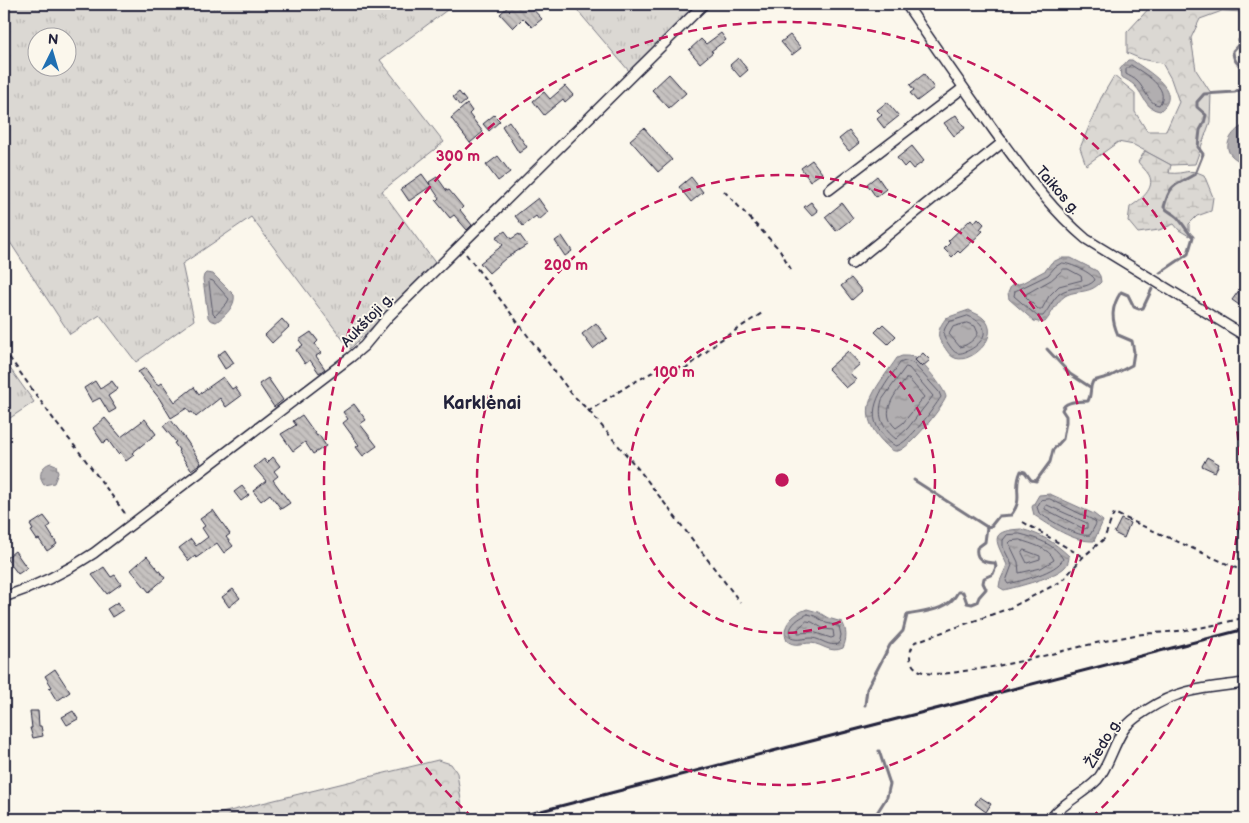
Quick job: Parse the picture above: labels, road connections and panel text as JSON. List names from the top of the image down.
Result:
{
  "streets": {
    "street": ["Taikos g.", "Aukštoji g.", "Žiedo g."]
  },
  "districts": ["Karklėnai"],
  "north": "top",
  "rings": ["300 m", "200 m", "100 m"]
}
